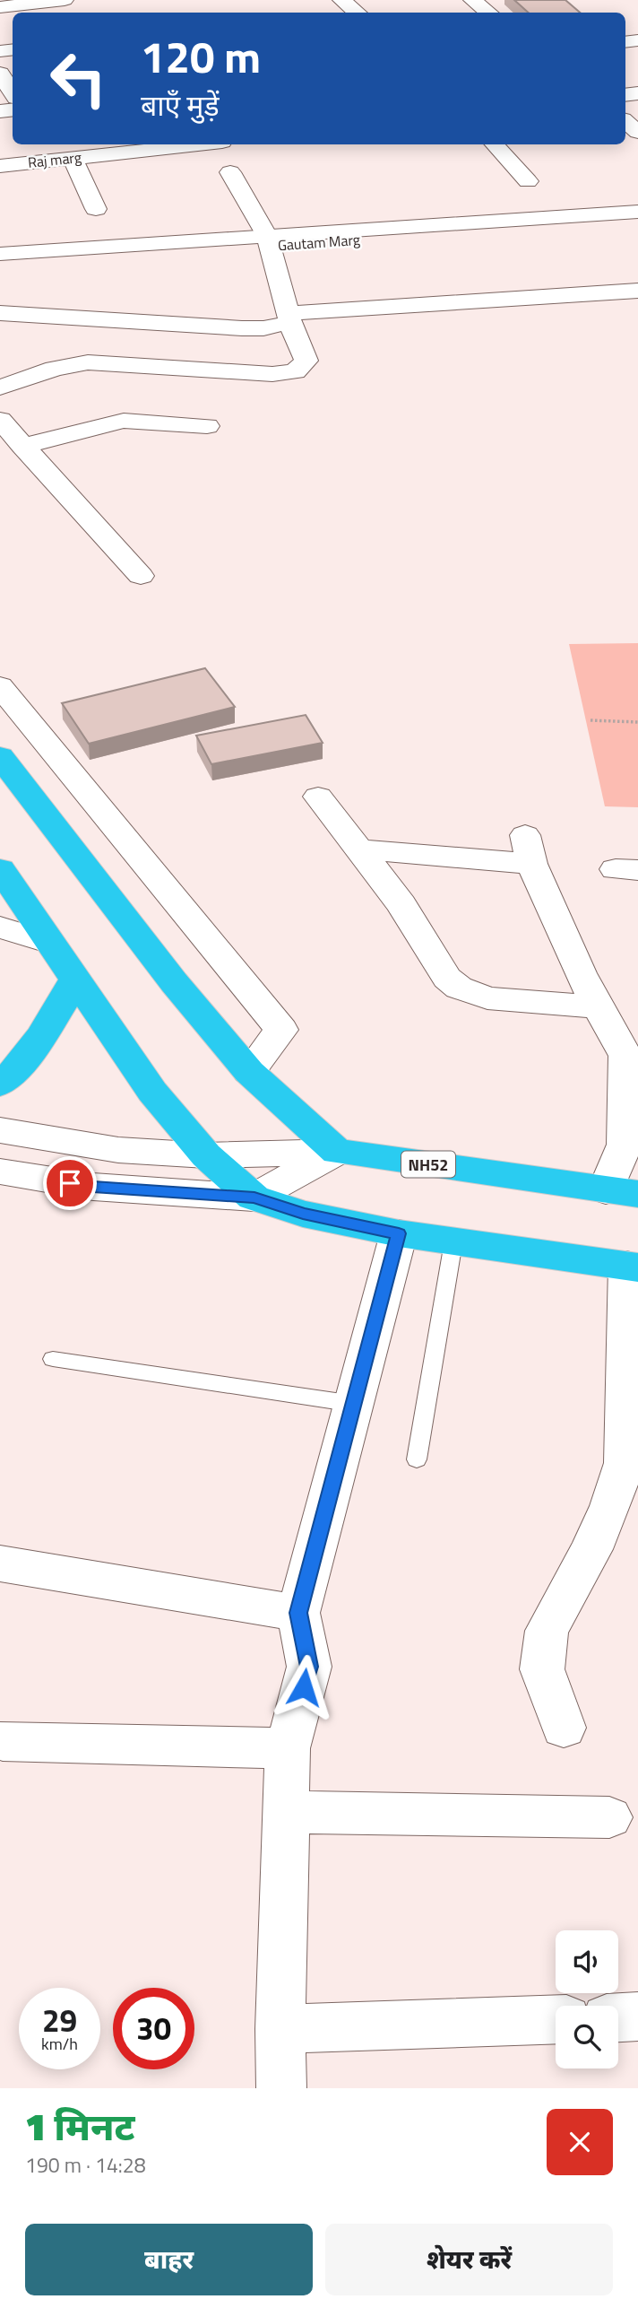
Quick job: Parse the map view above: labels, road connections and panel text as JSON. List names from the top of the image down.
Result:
{
  "streets": {
    "highway": ["NH52"],
    "street": ["Raj marg", "Gautam Marg"]
  },
  "page": {
    "turn": ["120 m", "बाएँ मुड़ें"],
    "speed": "29 km/h",
    "limit": "30",
    "heading": ["1 मिनट", "190 m · 14:28"],
    "buttons": ["बाहर", "शेयर करें"]
  }
}
